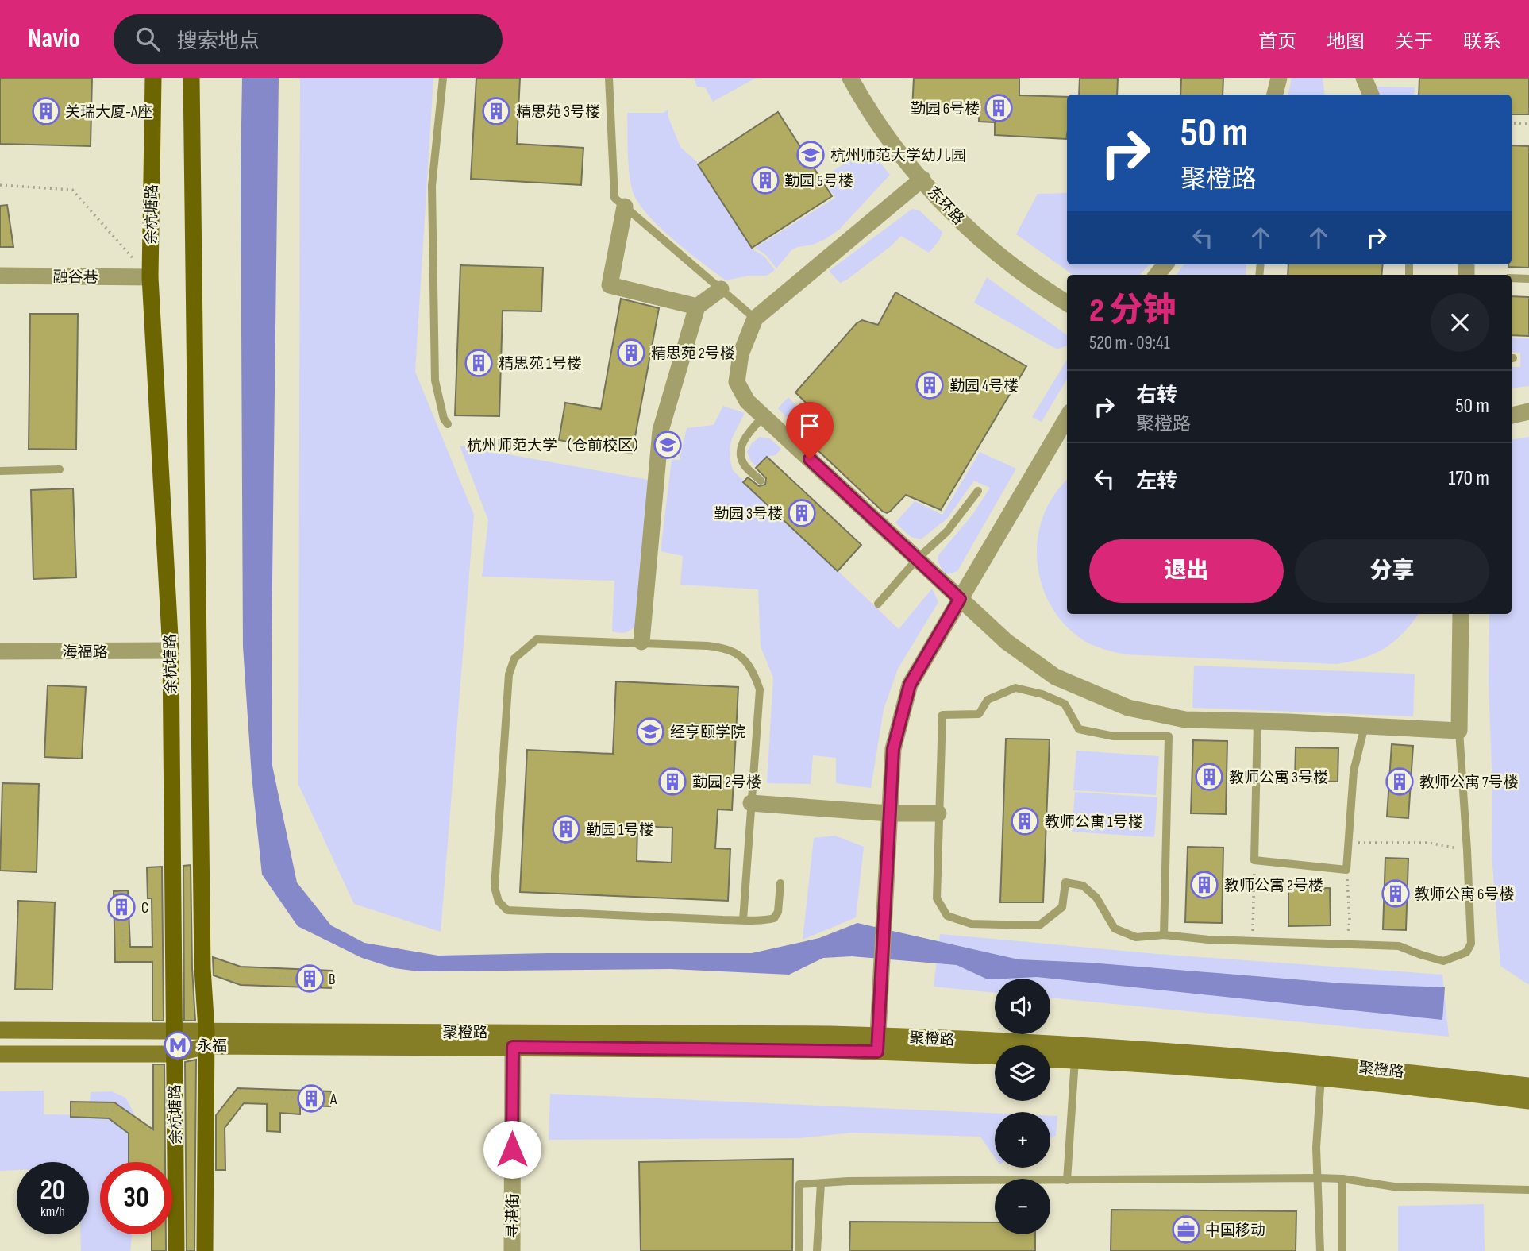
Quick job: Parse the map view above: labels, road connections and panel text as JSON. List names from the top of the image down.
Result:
{
  "streets": {
    "main road": ["余杭塘路"],
    "street": [
      "东环路",
      "融谷巷",
      "海福路",
      "聚橙路",
      "寻港街"
    ]
  },
  "crossings": [
    ["余杭塘路", "融谷巷"],
    ["余杭塘路", "海福路"],
    ["余杭塘路", "聚橙路"],
    ["聚橙路", "寻港街"]
  ],
  "places": {
    "building": [
      "勤园 6号楼",
      "关瑞大厦-A座",
      "精思苑 3号楼",
      "勤园 5号楼",
      "精思苑 2号楼",
      "精思苑 1号楼",
      "勤园 4号楼",
      "勤园 3号楼",
      "教师公寓 3号楼",
      "勤园 2号楼",
      "教师公寓 7号楼",
      "教师公寓 1号楼",
      "勤园 1号楼",
      "教师公寓 2号楼",
      "教师公寓 6号楼",
      "C",
      "B",
      "A"
    ],
    "school or university": ["杭州师范大学幼儿园", "杭州师范大学（仓前校区）", "经亨颐学院"],
    "metro station": ["永福"],
    "office": ["中国移动"]
  },
  "page": {
    "header": "Navio",
    "search": "搜索地点",
    "nav": [
      "首页",
      "地图",
      "关于",
      "联系"
    ],
    "turn": ["50 m", "聚橙路"],
    "heading": ["2 分钟", "520 m · 09:41"],
    "list": [
      {
        "name": "右转",
        "note": "聚橙路",
        "value": "50 m"
      },
      {
        "name": "左转",
        "value": "170 m"
      }
    ],
    "buttons": ["退出", "分享"],
    "map_buttons": ["+", "−"],
    "speed": "20 km/h",
    "limit": "30"
  }
}
